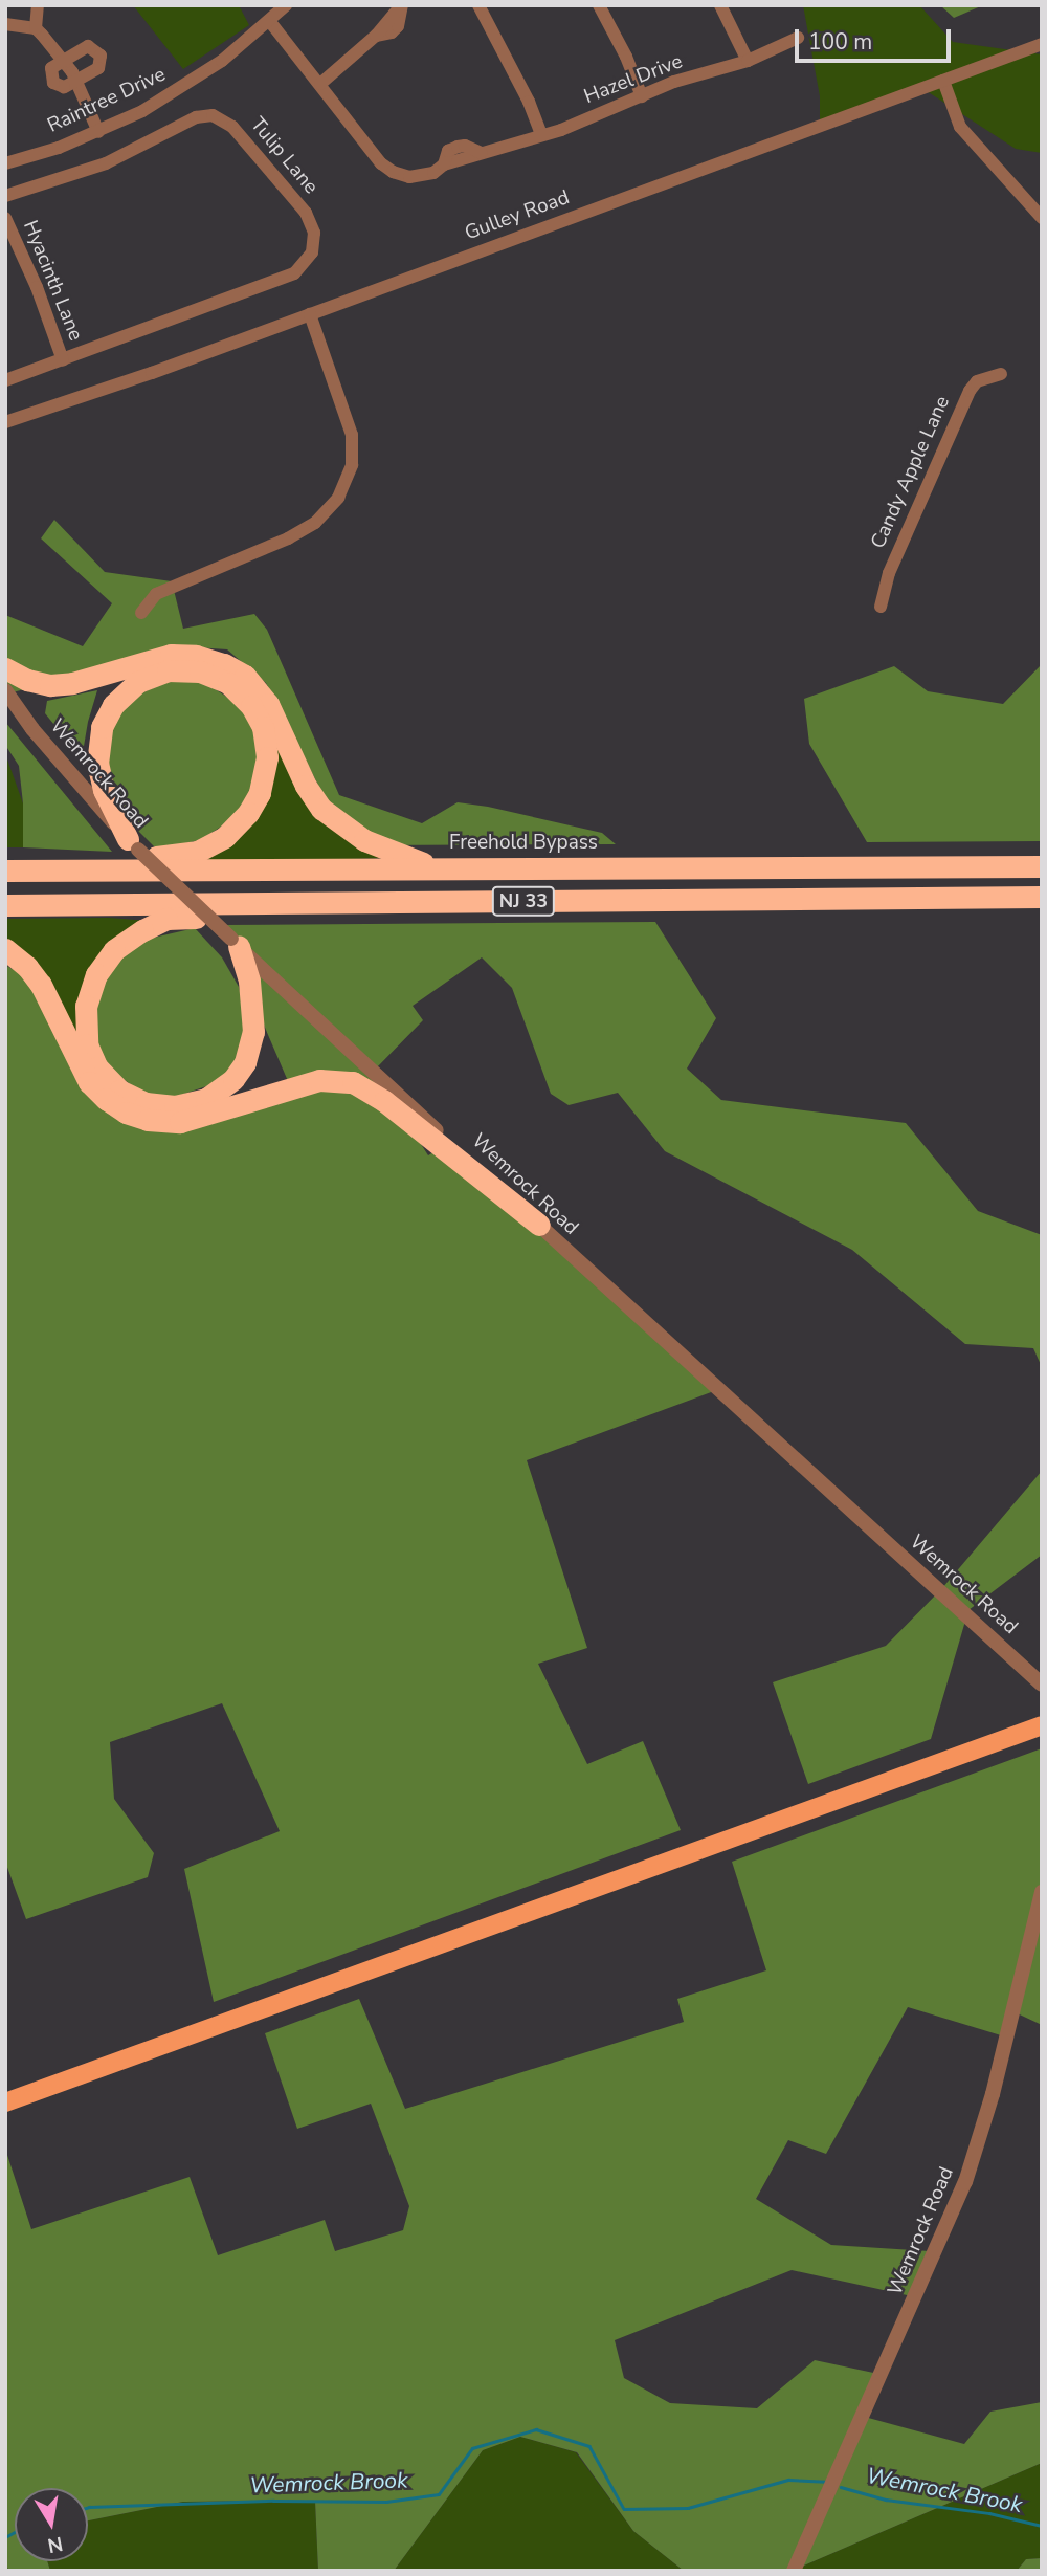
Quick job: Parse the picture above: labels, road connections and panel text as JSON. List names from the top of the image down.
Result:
{
  "streets": {
    "highway": ["Freehold Bypass", "NJ 33"],
    "street": [
      "Hazel Drive",
      "Raintree Drive",
      "Tulip Lane",
      "Gulley Road",
      "Hyacinth Lane",
      "Candy Apple Lane",
      "Wemrock Road"
    ]
  },
  "crossings": [
    ["Hazel Drive", "Raintree Drive"],
    ["Tulip Lane", "Hyacinth Lane"]
  ],
  "water": ["Wemrock Brook"],
  "scale_bar": "100 m",
  "north": "bottom"
}
